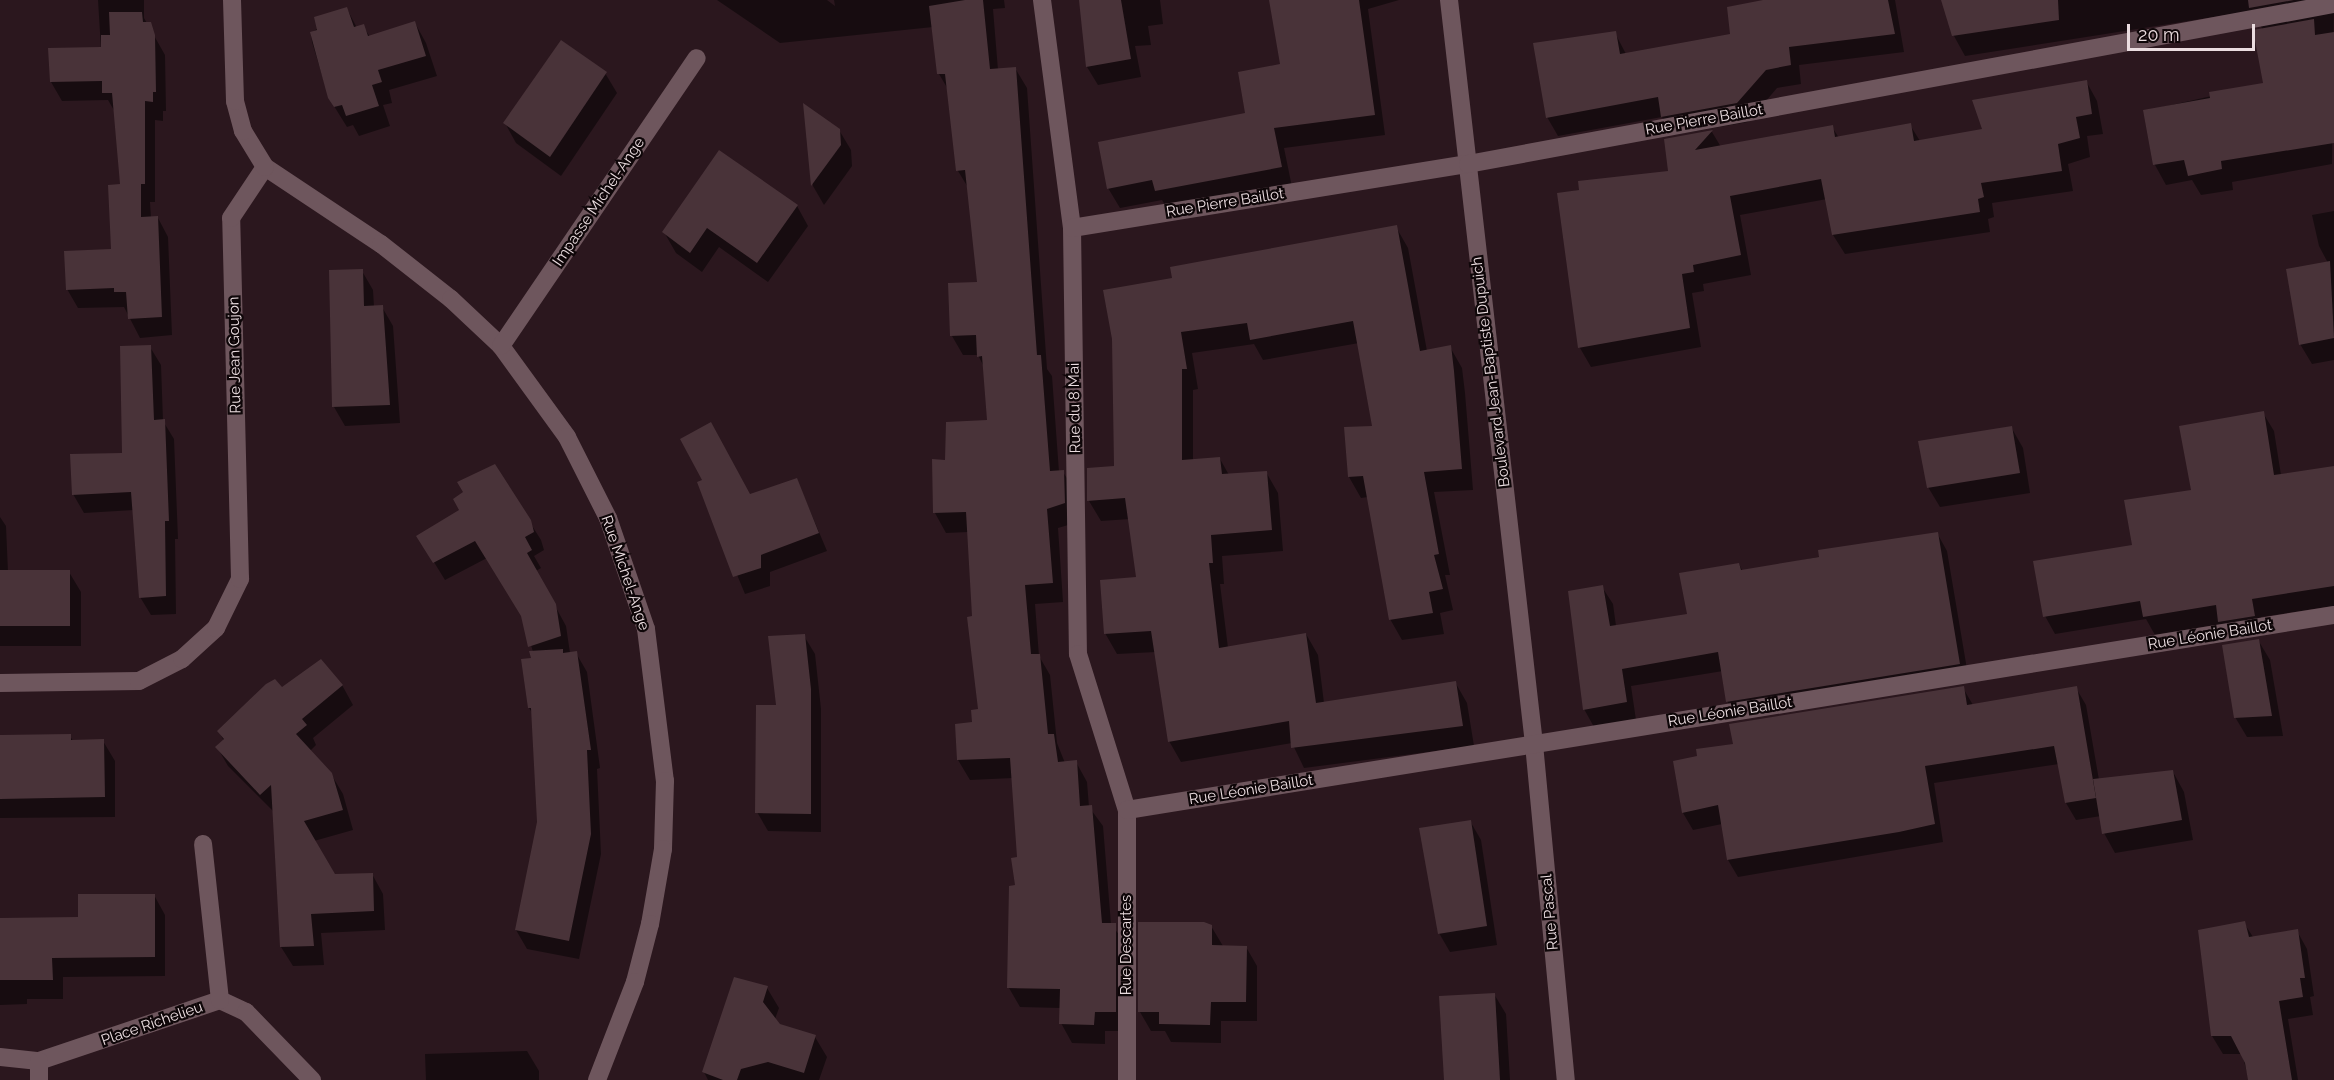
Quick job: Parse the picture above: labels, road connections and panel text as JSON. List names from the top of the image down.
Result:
{
  "streets": {
    "street": [
      "Rue Pierre Baillot",
      "Impasse Michel-Ange",
      "Rue Jean Goujon",
      "Boulevard Jean-Baptiste Dupuich",
      "Rue du 8 Mai",
      "Rue Michel-Ange",
      "Rue Léonie Baillot",
      "Rue Pascal",
      "Rue Descartes",
      "Place Richelieu"
    ]
  },
  "crossings": [
    ["Rue Pierre Baillot", "Boulevard Jean-Baptiste Dupuich"],
    ["Rue Pierre Baillot", "Rue du 8 Mai"],
    ["Impasse Michel-Ange", "Rue Michel-Ange"],
    ["Rue Jean Goujon", "Rue Michel-Ange"],
    ["Boulevard Jean-Baptiste Dupuich", "Rue Léonie Baillot"],
    ["Boulevard Jean-Baptiste Dupuich", "Rue Pascal"],
    ["Rue du 8 Mai", "Rue Léonie Baillot"],
    ["Rue du 8 Mai", "Rue Descartes"],
    ["Rue Léonie Baillot", "Rue Pascal"],
    ["Rue Léonie Baillot", "Rue Descartes"]
  ],
  "scale_bar": "20 m"
}
